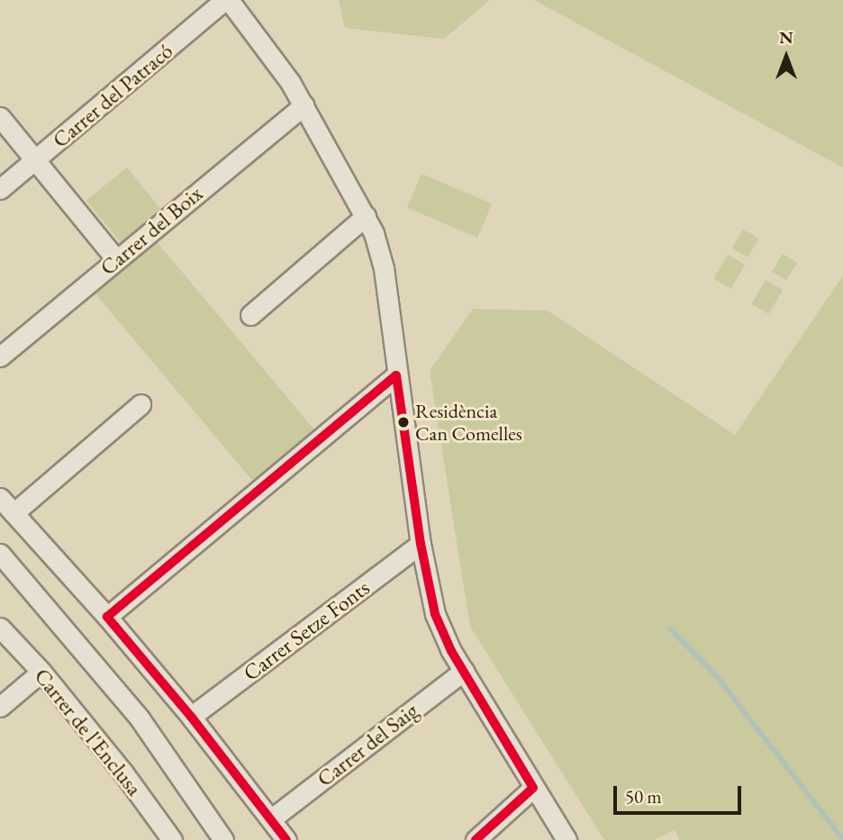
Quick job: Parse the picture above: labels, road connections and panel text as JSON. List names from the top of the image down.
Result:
{
  "streets": {
    "street": [
      "Carrer del Patracó",
      "Carrer del Boix",
      "Carrer Setze Fonts",
      "Carrer de l'Enclusa",
      "Carrer del Saig"
    ]
  },
  "places": ["Residència Can Comelles"],
  "scale_bar": "50 m",
  "north": "top"
}
